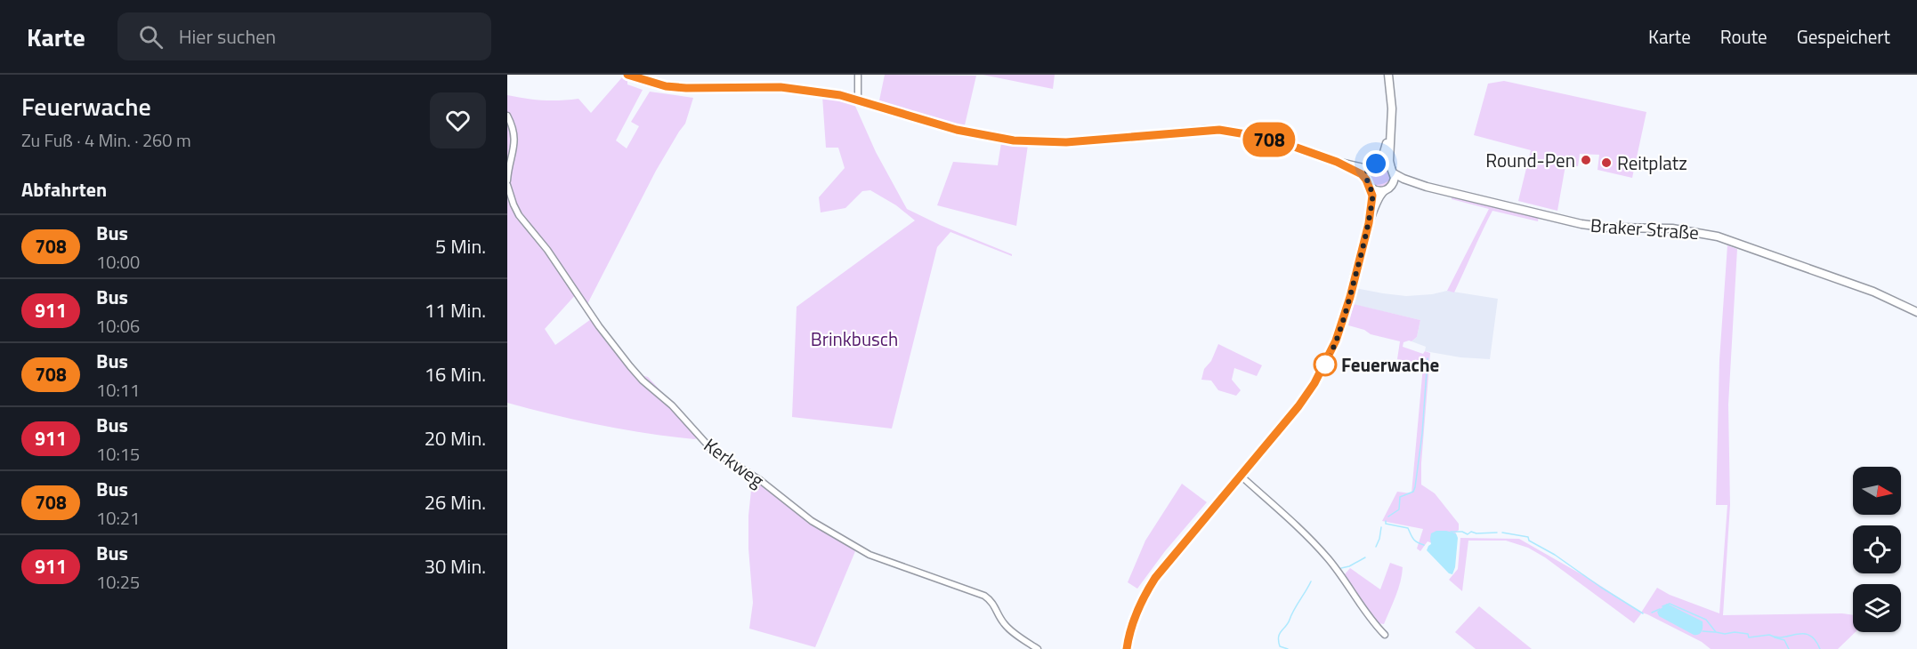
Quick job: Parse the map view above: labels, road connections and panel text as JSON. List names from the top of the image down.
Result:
{
  "streets": {
    "street": ["Braker Straße", "Kerkweg"]
  },
  "parks": ["Brinkbusch"],
  "places": ["Round-Pen", "Reitplatz", "Feuerwache"],
  "lines": ["bus line 708"],
  "north": "right",
  "page": {
    "header": "Karte",
    "search": "Hier suchen",
    "nav": ["Karte", "Route", "Gespeichert"],
    "heading": [
      ["Feuerwache", "Zu Fuß · 4 Min. · 260 m"],
      "Abfahrten"
    ],
    "on_map": "708",
    "list": [
      {
        "mark": "708",
        "name": "Bus",
        "note": "10:00",
        "value": "5 Min."
      },
      {
        "mark": "911",
        "name": "Bus",
        "note": "10:06",
        "value": "11 Min."
      },
      {
        "mark": "708",
        "name": "Bus",
        "note": "10:11",
        "value": "16 Min."
      },
      {
        "mark": "911",
        "name": "Bus",
        "note": "10:15",
        "value": "20 Min."
      },
      {
        "mark": "708",
        "name": "Bus",
        "note": "10:21",
        "value": "26 Min."
      },
      {
        "mark": "911",
        "name": "Bus",
        "note": "10:25",
        "value": "30 Min."
      }
    ]
  }
}
